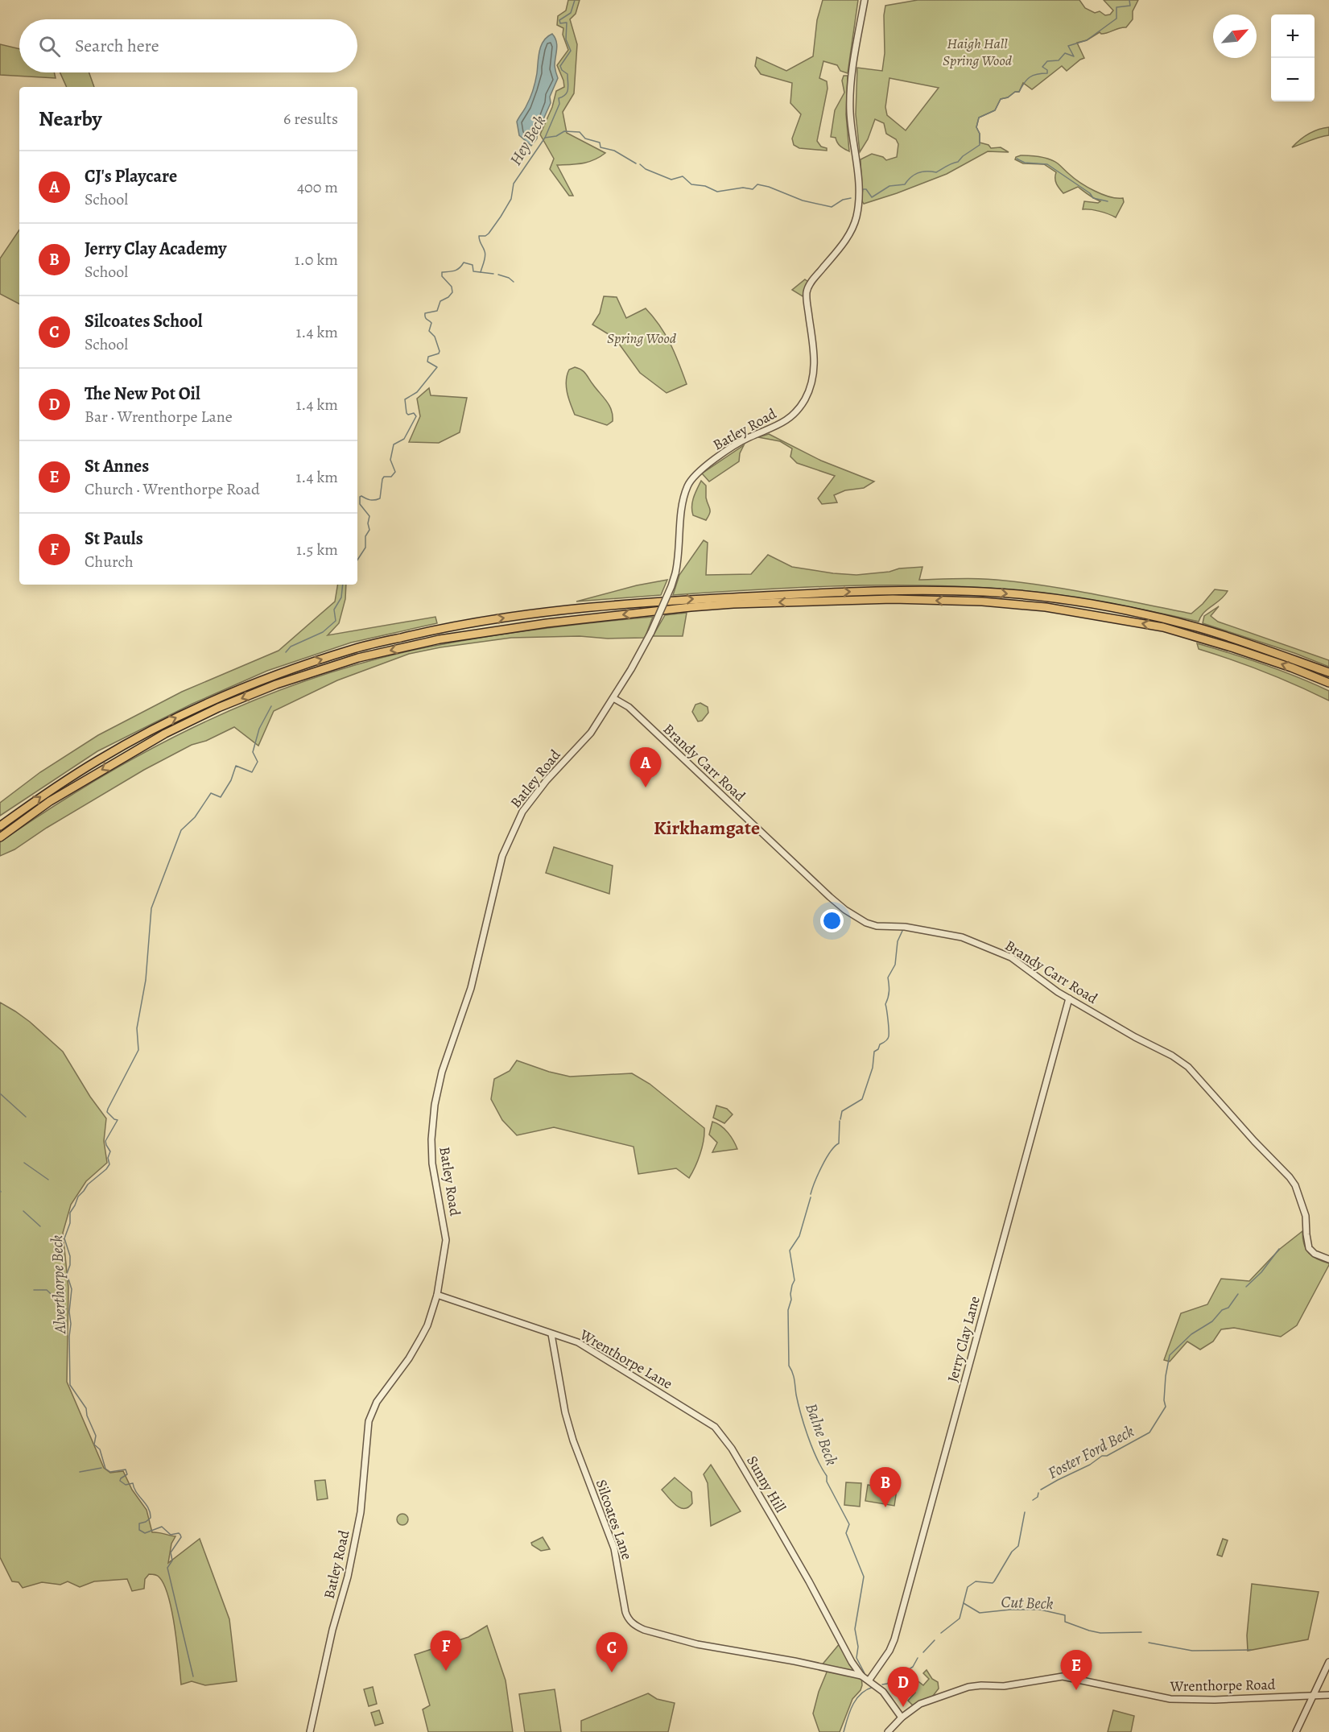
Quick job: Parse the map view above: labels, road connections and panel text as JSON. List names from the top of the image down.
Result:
{
  "streets": {
    "street": [
      "Batley Road",
      "Brandy Carr Road",
      "Jerry Clay Lane",
      "Wrenthorpe Lane",
      "Sunny Hill",
      "Silcoates Lane",
      "Wrenthorpe Road"
    ]
  },
  "crossings": [
    ["Batley Road", "Brandy Carr Road"],
    ["Batley Road", "Wrenthorpe Lane"],
    ["Brandy Carr Road", "Jerry Clay Lane"],
    ["Wrenthorpe Lane", "Sunny Hill"],
    ["Wrenthorpe Lane", "Silcoates Lane"],
    ["Sunny Hill", "Silcoates Lane"]
  ],
  "districts": ["Kirkhamgate"],
  "water": [
    "Hey Beck",
    "Alverthorpe Beck",
    "Balne Beck",
    "Foster Ford Beck",
    "Cut Beck"
  ],
  "parks": ["Haigh Hall Spring Wood", "Spring Wood"],
  "north": "top right",
  "page": {
    "map_buttons": ["+", "−"],
    "search": "Search here",
    "heading": ["Nearby", "6 results"],
    "list": [
      {
        "mark": "A",
        "name": "CJ's Playcare",
        "note": "School",
        "value": "400 m"
      },
      {
        "mark": "B",
        "name": "Jerry Clay Academy",
        "note": "School",
        "value": "1.0 km"
      },
      {
        "mark": "C",
        "name": "Silcoates School",
        "note": "School",
        "value": "1.4 km"
      },
      {
        "mark": "D",
        "name": "The New Pot Oil",
        "note": "Bar · Wrenthorpe Lane",
        "value": "1.4 km"
      },
      {
        "mark": "E",
        "name": "St Annes",
        "note": "Church · Wrenthorpe Road",
        "value": "1.4 km"
      },
      {
        "mark": "F",
        "name": "St Pauls",
        "note": "Church",
        "value": "1.5 km"
      }
    ],
    "pins": [
      "A",
      "B",
      "F",
      "C",
      "E",
      "D"
    ]
  }
}
